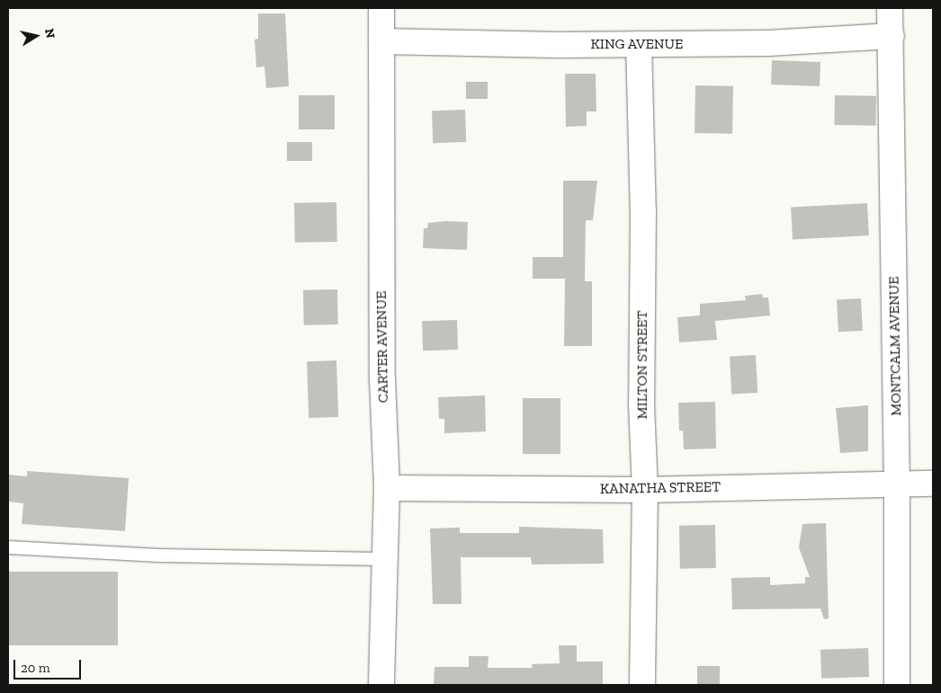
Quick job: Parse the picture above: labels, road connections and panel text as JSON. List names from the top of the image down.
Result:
{
  "streets": {
    "street": [
      "KING AVENUE",
      "MONTCALM AVENUE",
      "CARTER AVENUE",
      "MILTON STREET",
      "KANATHA STREET"
    ]
  },
  "crossings": [
    ["KING AVENUE", "MONTCALM AVENUE"],
    ["KING AVENUE", "CARTER AVENUE"],
    ["KING AVENUE", "MILTON STREET"],
    ["MONTCALM AVENUE", "KANATHA STREET"],
    ["CARTER AVENUE", "KANATHA STREET"],
    ["MILTON STREET", "KANATHA STREET"]
  ],
  "scale_bar": "20 m",
  "north": "right"
}
